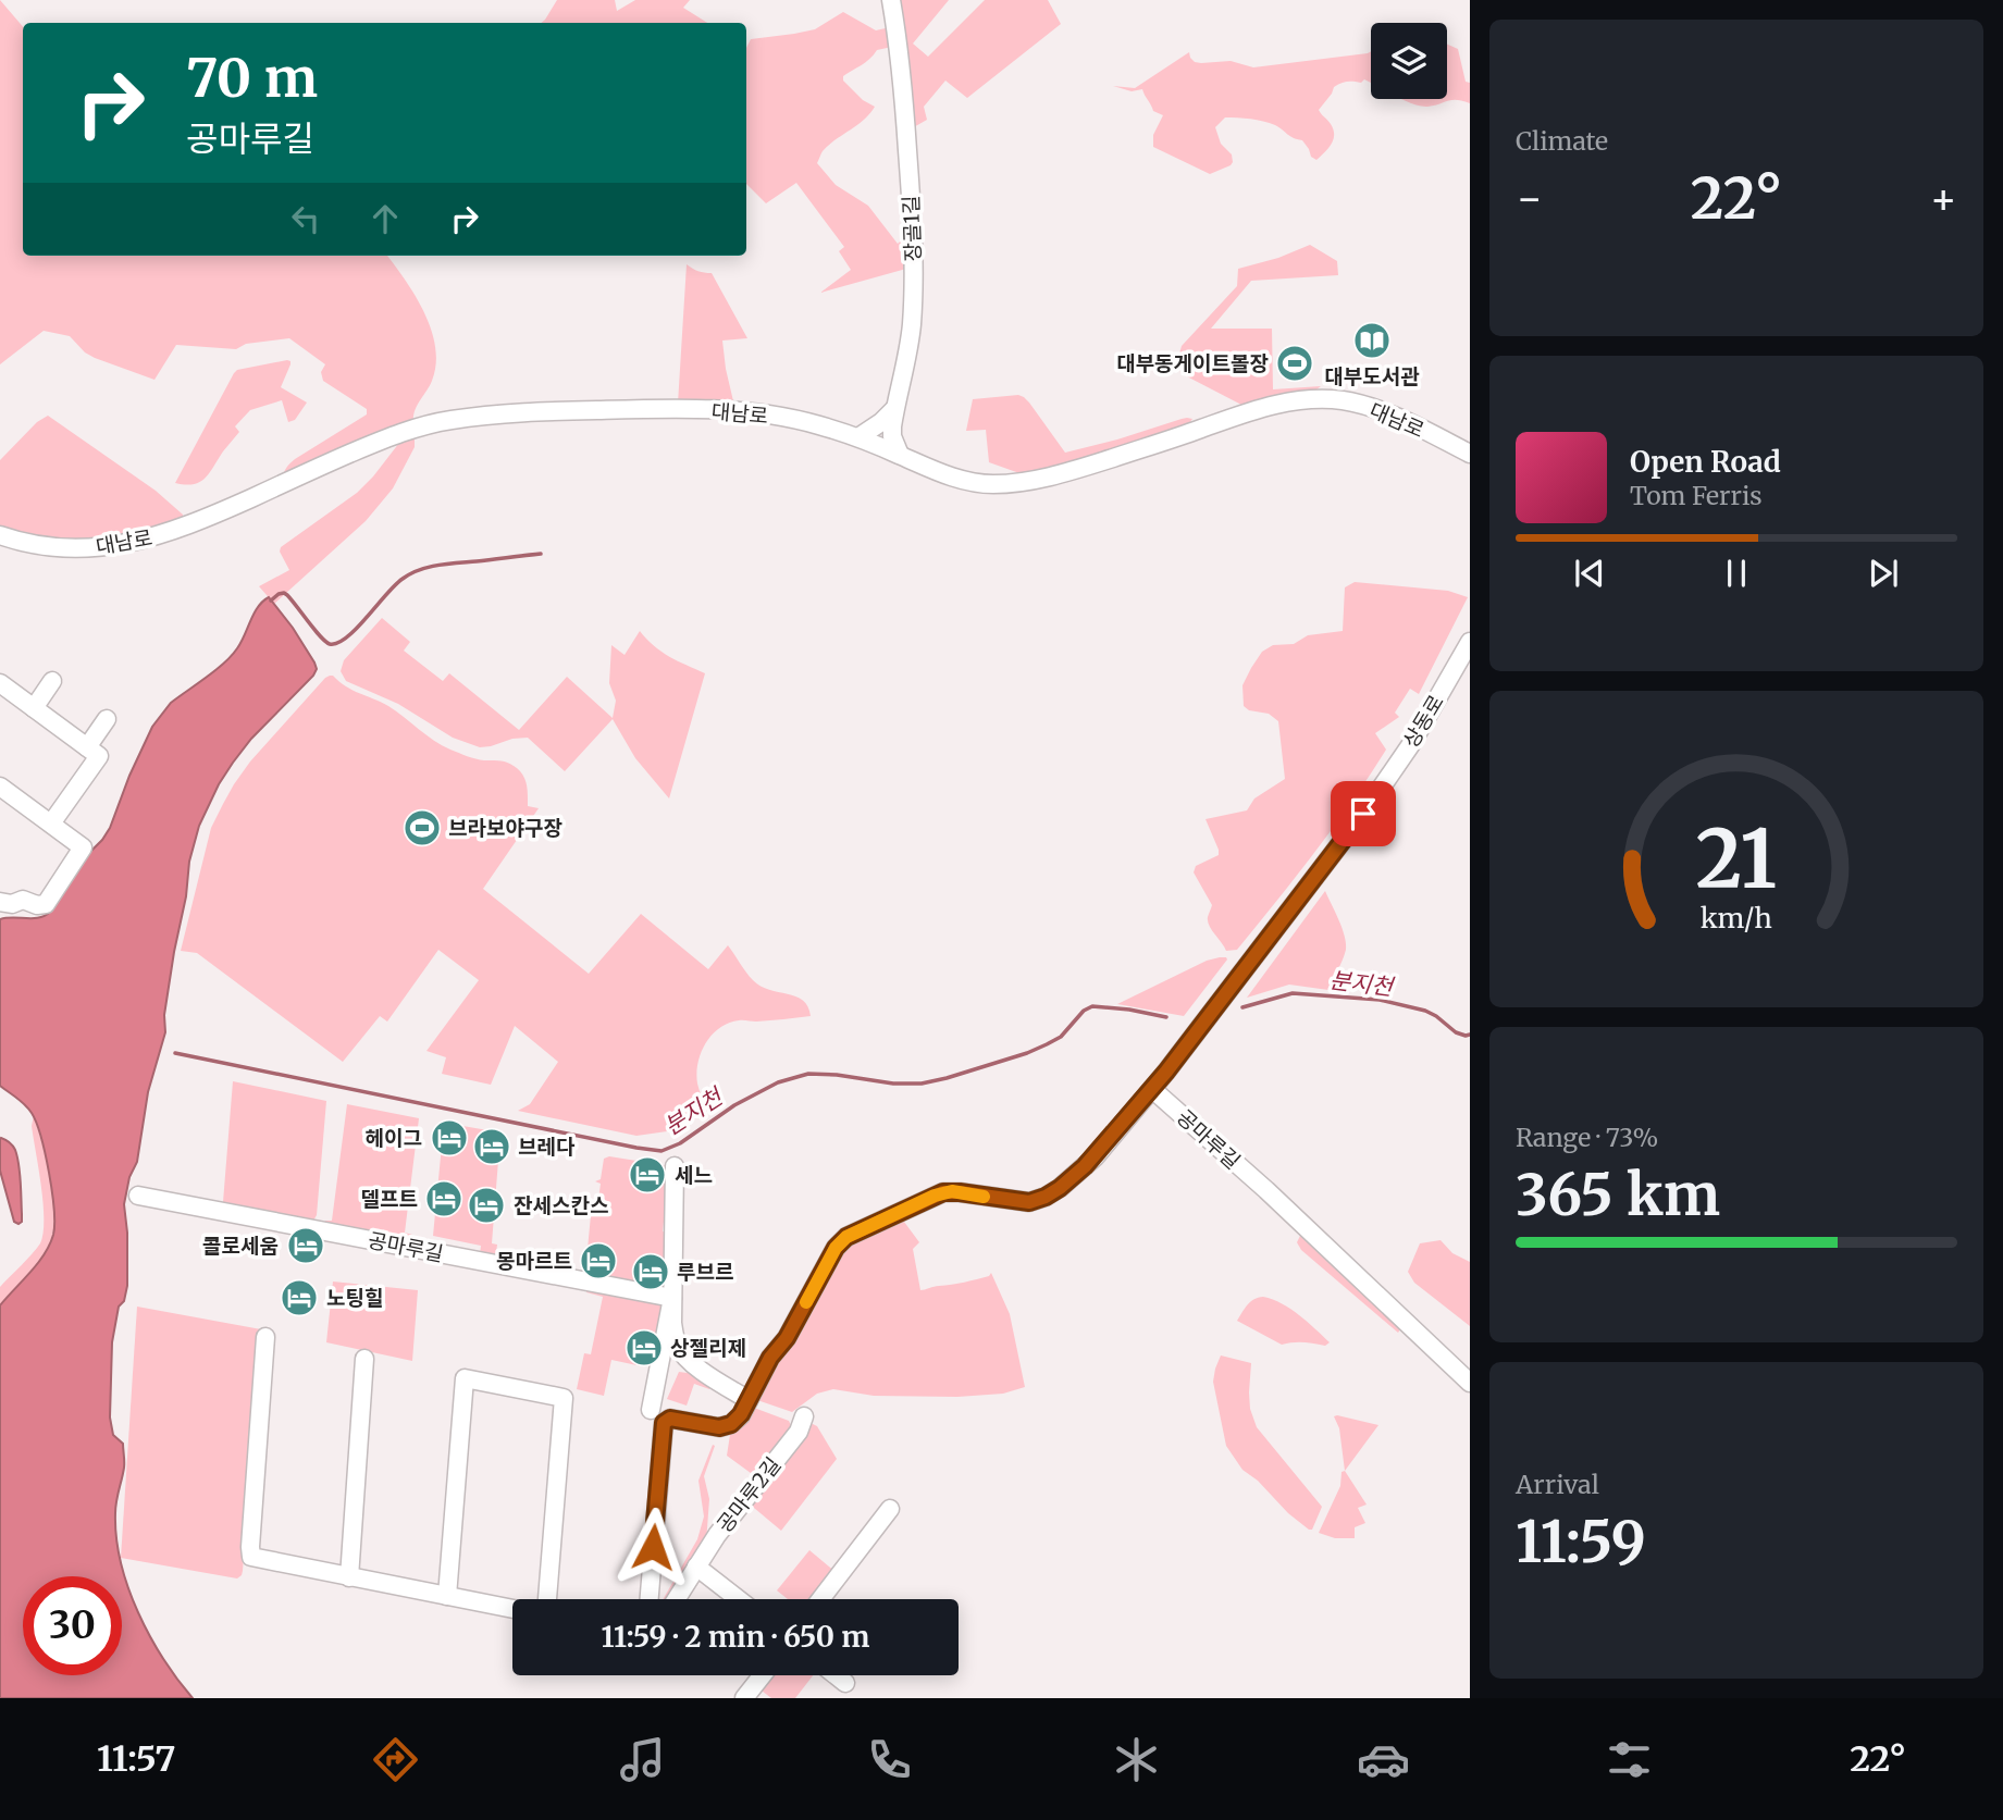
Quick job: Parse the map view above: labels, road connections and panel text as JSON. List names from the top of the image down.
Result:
{
  "streets": {
    "street": [
      "장골1길",
      "대남로",
      "상동로",
      "공마루길",
      "공마루2길"
    ]
  },
  "crossings": [
    ["장골1길", "대남로"],
    ["상동로", "공마루길"]
  ],
  "water": ["분지천"],
  "places": {
    "library": ["대부도서관"],
    "sports": ["대부동게이트볼장", "브라보야구장"],
    "hotel": [
      "헤이그",
      "브레다",
      "세느",
      "델프트",
      "잔세스칸스",
      "콜로세움",
      "몽마르트",
      "루브르",
      "노팅힐",
      "상젤리제"
    ]
  },
  "page": {
    "tile": [
      "Climate",
      ["Range · 73%", "365 km"],
      ["Arrival", "11:59"]
    ],
    "turn": ["70 m", "공마루길"],
    "heat": ["−", "22°", "+"],
    "song": ["Open Road", "Tom Ferris"],
    "limit": "30",
    "trip": "11:59 · 2 min · 650 m",
    "tabs": ["11:57", "22°"],
    "gauge": ["21", "km/h"]
  }
}
